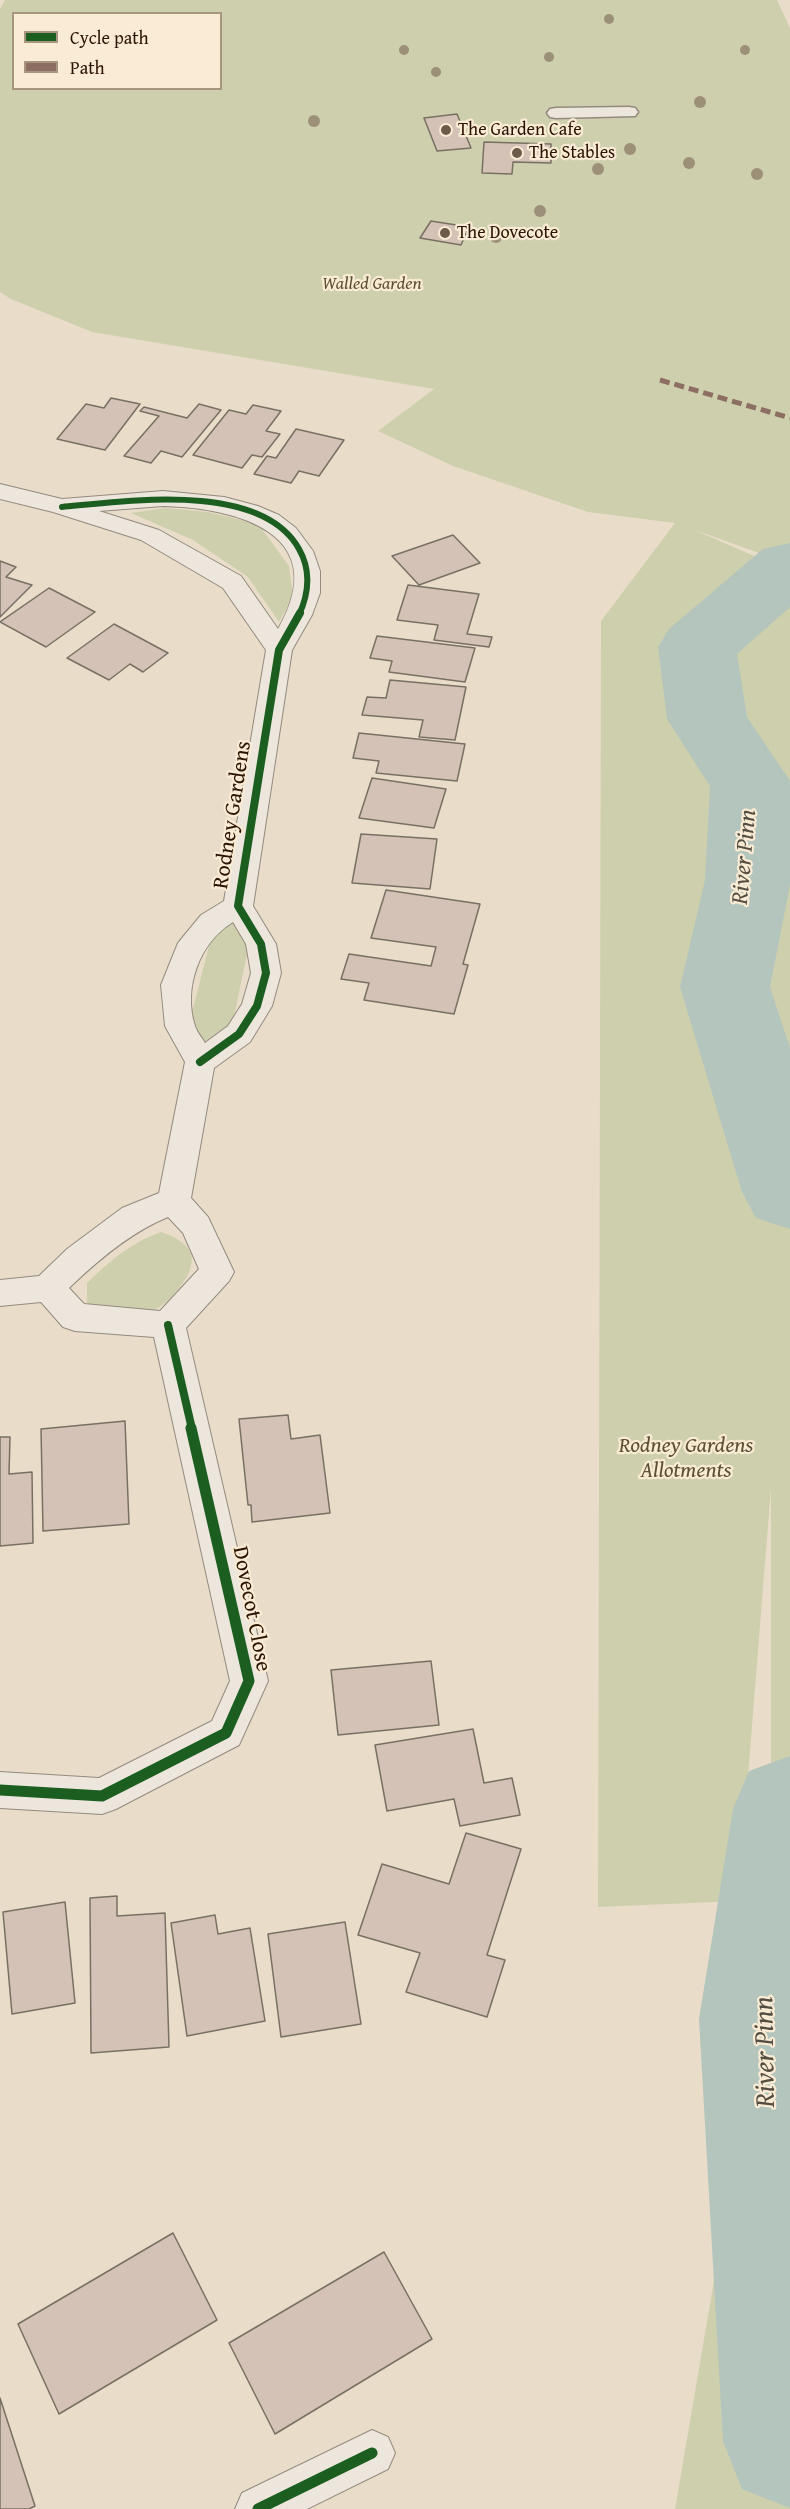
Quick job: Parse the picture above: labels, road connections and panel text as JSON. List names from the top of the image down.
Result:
{
  "streets": {
    "street": ["Rodney Gardens", "Dovecot Close"]
  },
  "water": ["River Pinn"],
  "parks": ["Walled Garden", "Rodney Gardens Allotments"],
  "places": ["The Garden Cafe", "The Stables", "The Dovecote"],
  "legend": ["Cycle path", "Path"]
}
